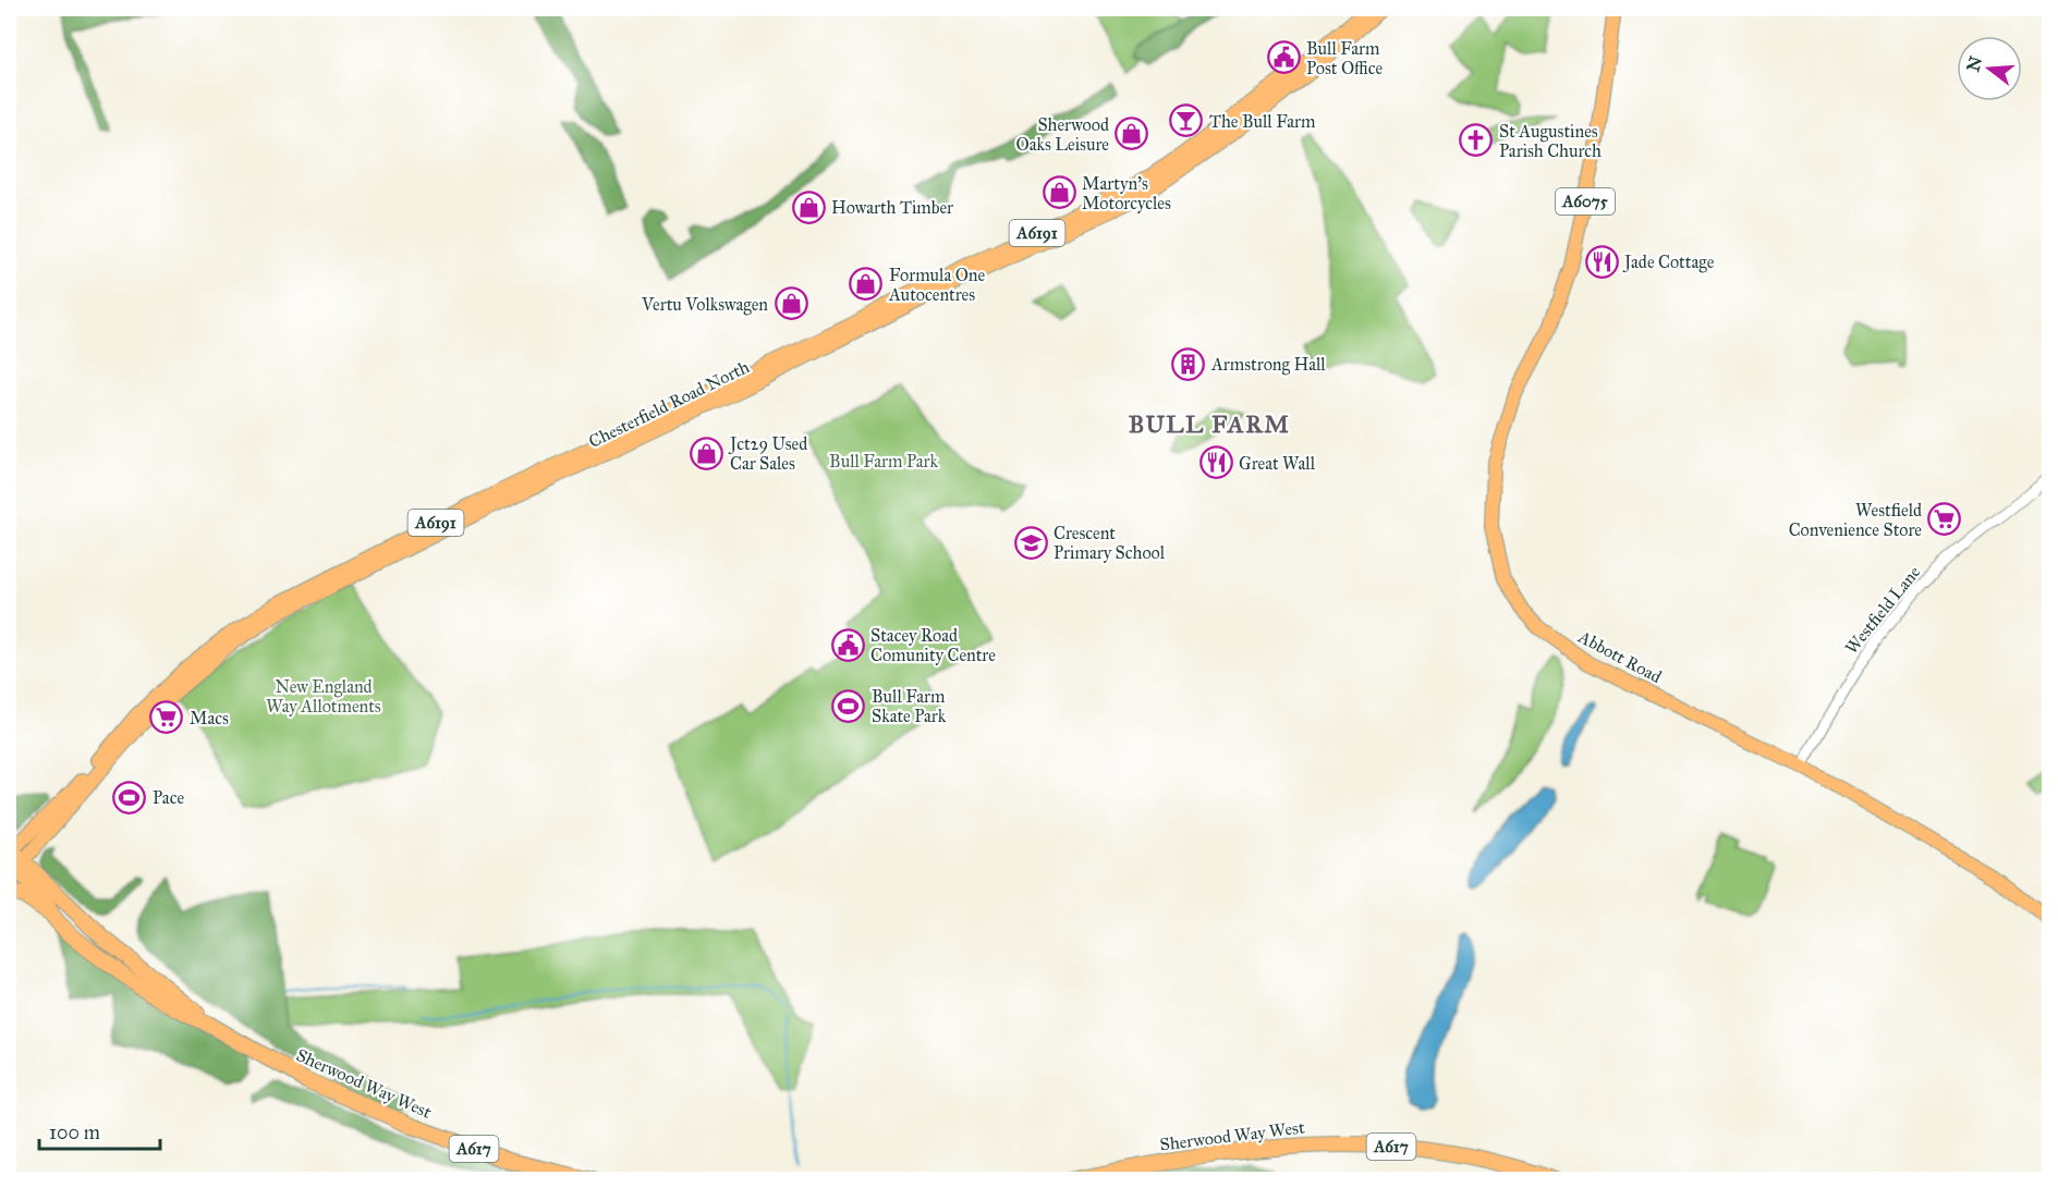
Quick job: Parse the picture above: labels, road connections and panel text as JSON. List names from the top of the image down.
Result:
{
  "streets": {
    "highway": ["Sherwood Way West", "A617"],
    "main road": [
      "A6075",
      "A6191",
      "Chesterfield Road North",
      "Abbott Road"
    ],
    "street": ["Westfield Lane"]
  },
  "crossings": [
    ["Chesterfield Road North", "Sherwood Way West"],
    ["Westfield Lane", "Abbott Road"],
    ["Sherwood Way West", "A617"]
  ],
  "districts": ["BULL FARM"],
  "parks": ["Bull Farm Park", "New England Way Allotments"],
  "places": {
    "public building": ["Bull Farm Post Office", "Stacey Road Comunity Centre"],
    "bar": ["The Bull Farm"],
    "shop": [
      "Sherwood Oaks Leisure",
      "Martyn's Motorcycles",
      "Howarth Timber",
      "Formula One Autocentres",
      "Vertu Volkswagen",
      "Jct29 Used Car Sales"
    ],
    "church": ["St Augustines Parish Church"],
    "restaurant": ["Jade Cottage", "Great Wall"],
    "building": ["Armstrong Hall"],
    "supermarket": ["Westfield Convenience Store", "Macs"],
    "school or university": ["Crescent Primary School"],
    "sports": ["Bull Farm Skate Park", "Pace"]
  },
  "scale_bar": "100 m",
  "north": "left"
}
